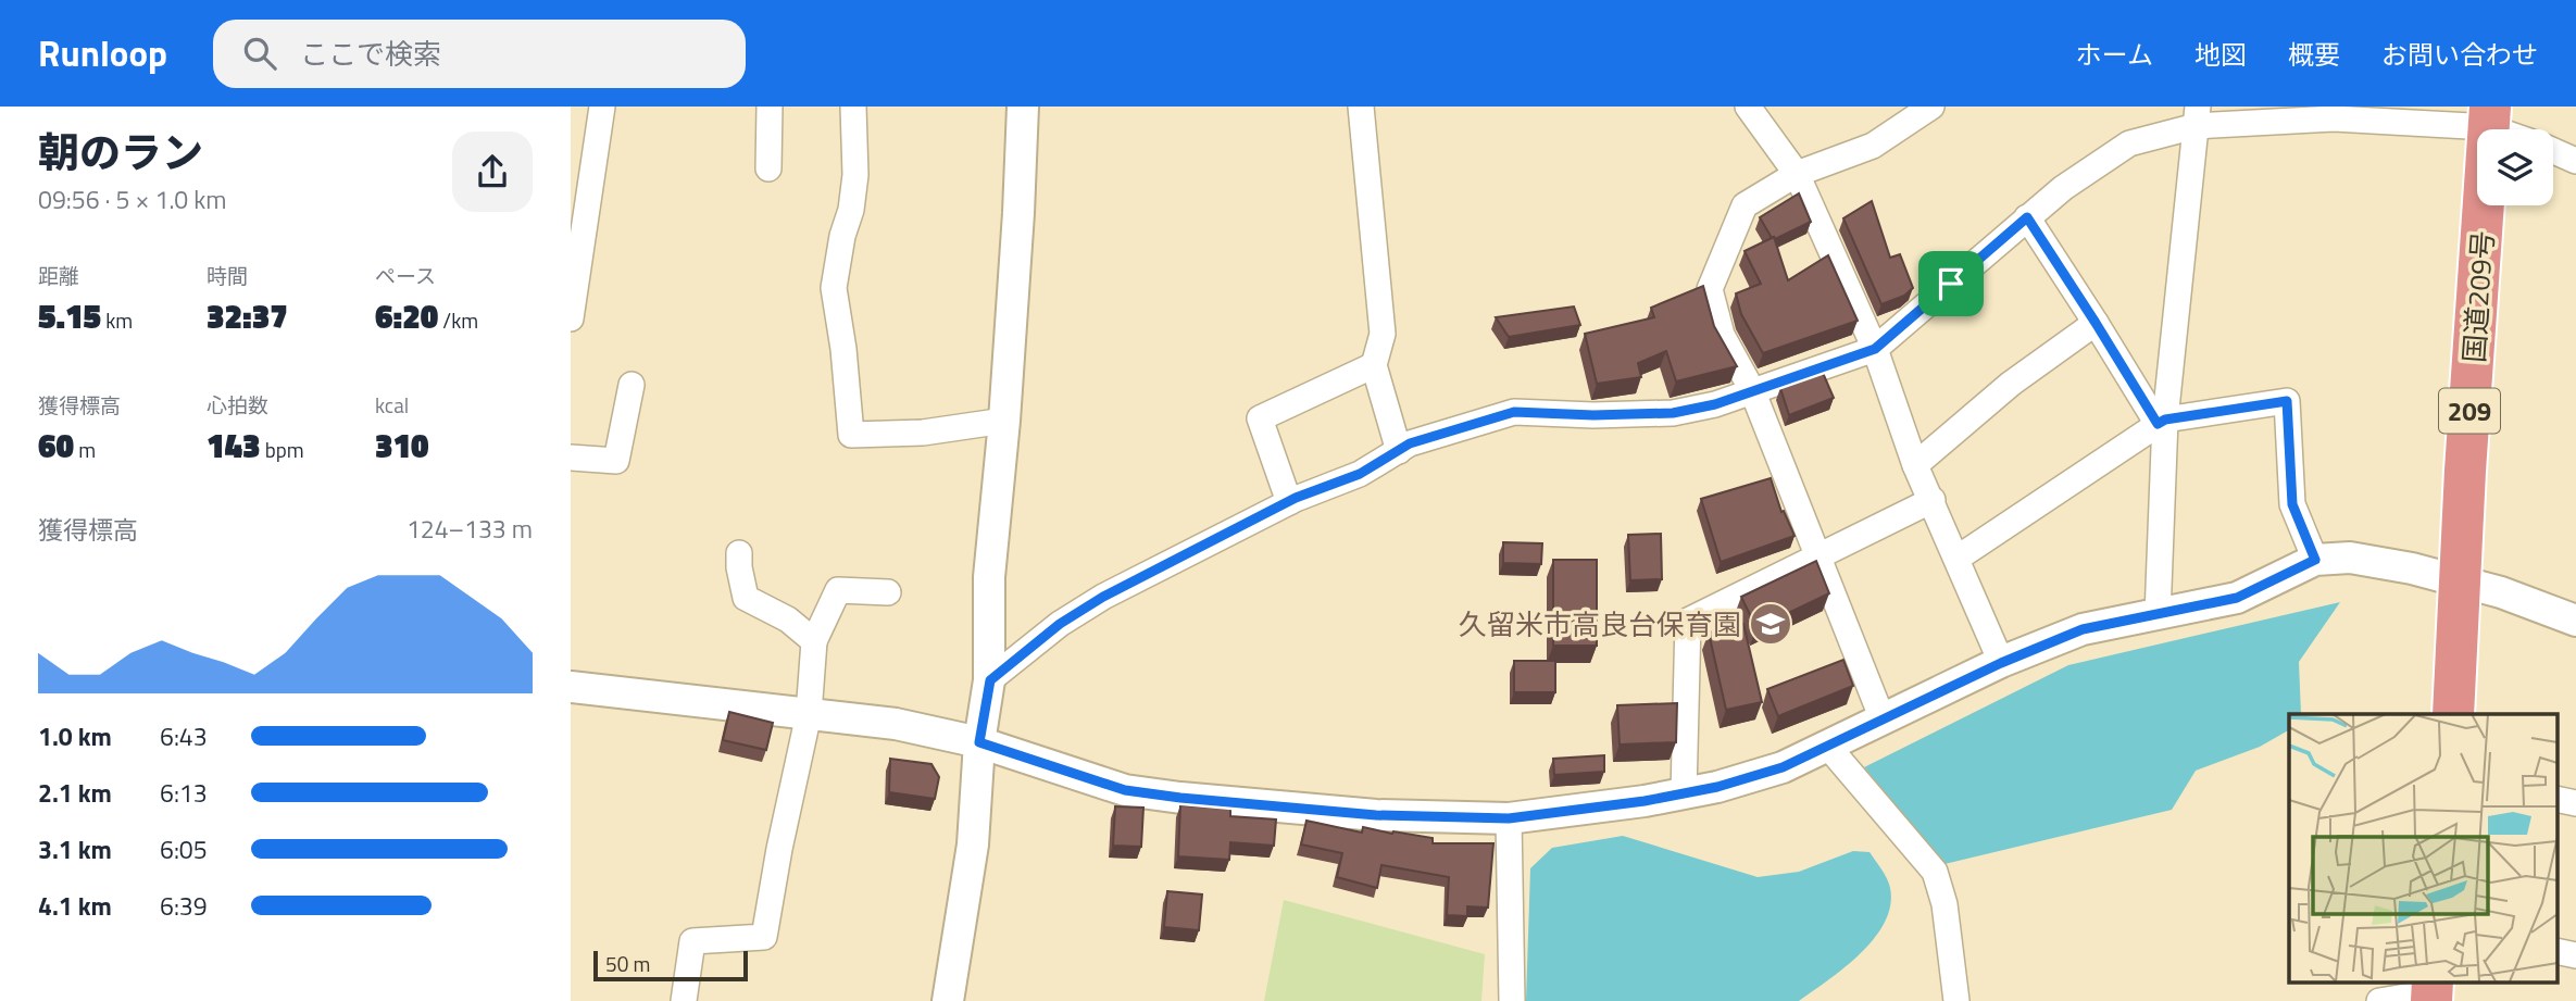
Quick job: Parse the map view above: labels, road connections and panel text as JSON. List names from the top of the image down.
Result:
{
  "streets": {
    "highway": ["国道209号", "209"]
  },
  "places": {
    "school or university": ["久留米市高良台保育園"]
  },
  "scale_bar": "50 m",
  "page": {
    "header": "Runloop",
    "search": "ここで検索",
    "nav": [
      "ホーム",
      "地図",
      "概要",
      "お問い合わせ"
    ],
    "heading": ["朝のラン", "09:56 · 5 × 1.0 km"],
    "stats": [
      ["距離", "5.15 km"],
      ["時間", "32:37"],
      ["ペース", "6:20 /km"],
      ["獲得標高", "60 m"],
      ["心拍数", "143 bpm"],
      ["kcal", "310"]
    ],
    "chart": ["獲得標高", "124–133 m"],
    "list": [
      {
        "name": "1.0 km",
        "note": "6:43"
      },
      {
        "name": "2.1 km",
        "note": "6:13"
      },
      {
        "name": "3.1 km",
        "note": "6:05"
      },
      {
        "name": "4.1 km",
        "note": "6:39"
      }
    ],
    "scale": "50 m"
  }
}
